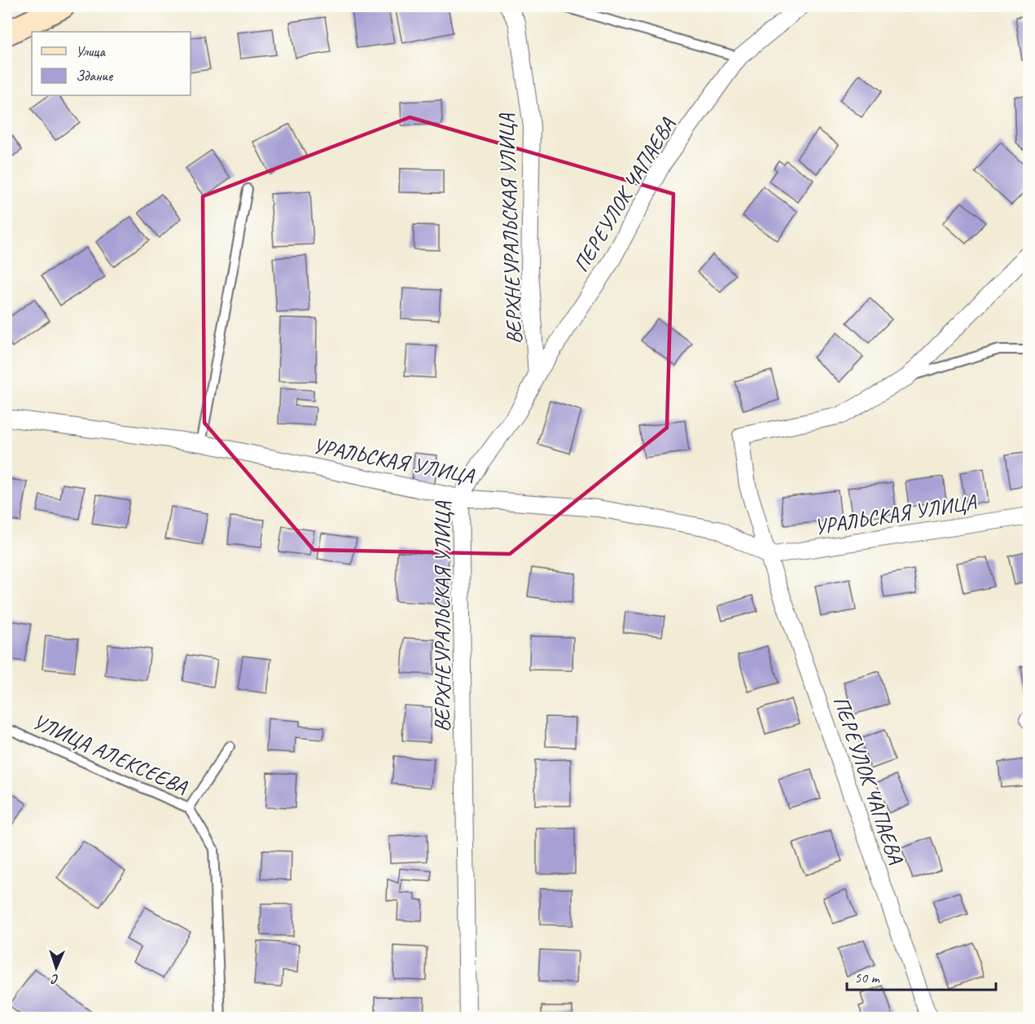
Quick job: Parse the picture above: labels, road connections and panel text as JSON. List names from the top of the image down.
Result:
{
  "streets": {
    "street": ["ПЕРЕУЛОК ЧАПАЕВА", "ВЕРХНЕУРАЛЬСКАЯ УЛИЦА", "УРАЛЬСКАЯ УЛИЦА"],
    "lane": ["УЛИЦА АЛЕКСЕЕВА"]
  },
  "crossings": [
    ["ПЕРЕУЛОК ЧАПАЕВА", "ВЕРХНЕУРАЛЬСКАЯ УЛИЦА"],
    ["ПЕРЕУЛОК ЧАПАЕВА", "УРАЛЬСКАЯ УЛИЦА"],
    ["ВЕРХНЕУРАЛЬСКАЯ УЛИЦА", "УРАЛЬСКАЯ УЛИЦА"]
  ],
  "legend": ["Улица", "Здание"],
  "scale_bar": "50 m",
  "north": "bottom"
}
